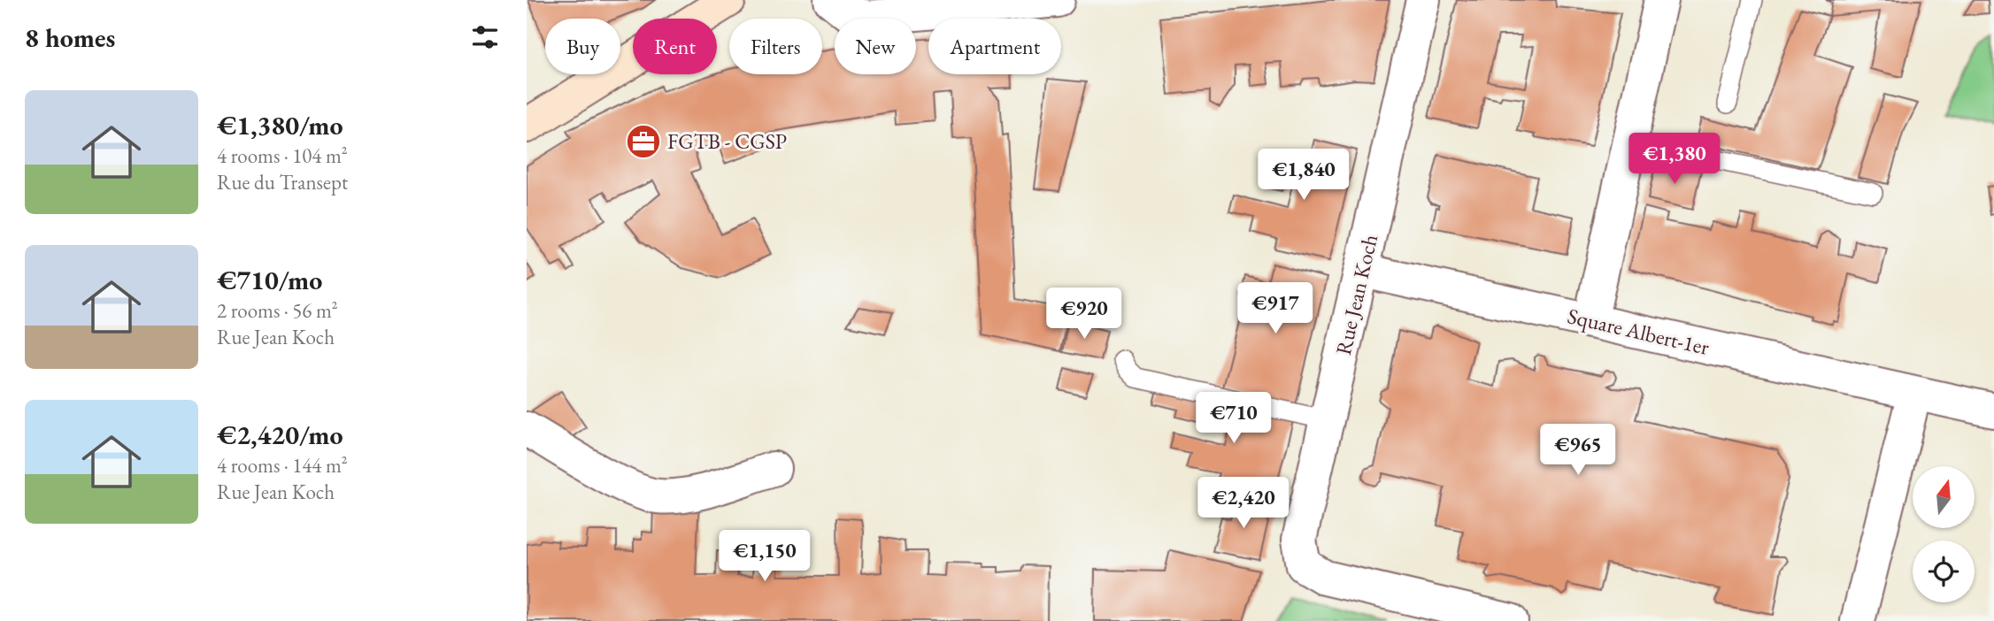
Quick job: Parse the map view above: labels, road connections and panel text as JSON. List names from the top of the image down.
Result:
{
  "streets": {
    "street": ["Rue Jean Koch", "Square Albert-1er"]
  },
  "crossings": [
    ["Rue Jean Koch", "Square Albert-1er"]
  ],
  "places": {
    "office": ["FGTB - CGSP"]
  },
  "north": "top",
  "page": {
    "heading": "8 homes",
    "chip": [
      "Buy",
      "Rent",
      "Filters",
      "New",
      "Apartment"
    ],
    "list": [
      {
        "name": "€1,380/mo",
        "note": "4 rooms · 104 m² · Rue du Transept"
      },
      {
        "name": "€710/mo",
        "note": "2 rooms · 56 m² · Rue Jean Koch"
      },
      {
        "name": "€2,420/mo",
        "note": "4 rooms · 144 m² · Rue Jean Koch"
      }
    ],
    "price": [
      "€1,380",
      "€1,840",
      "€917",
      "€920",
      "€710",
      "€965",
      "€2,420",
      "€1,150"
    ]
  }
}
